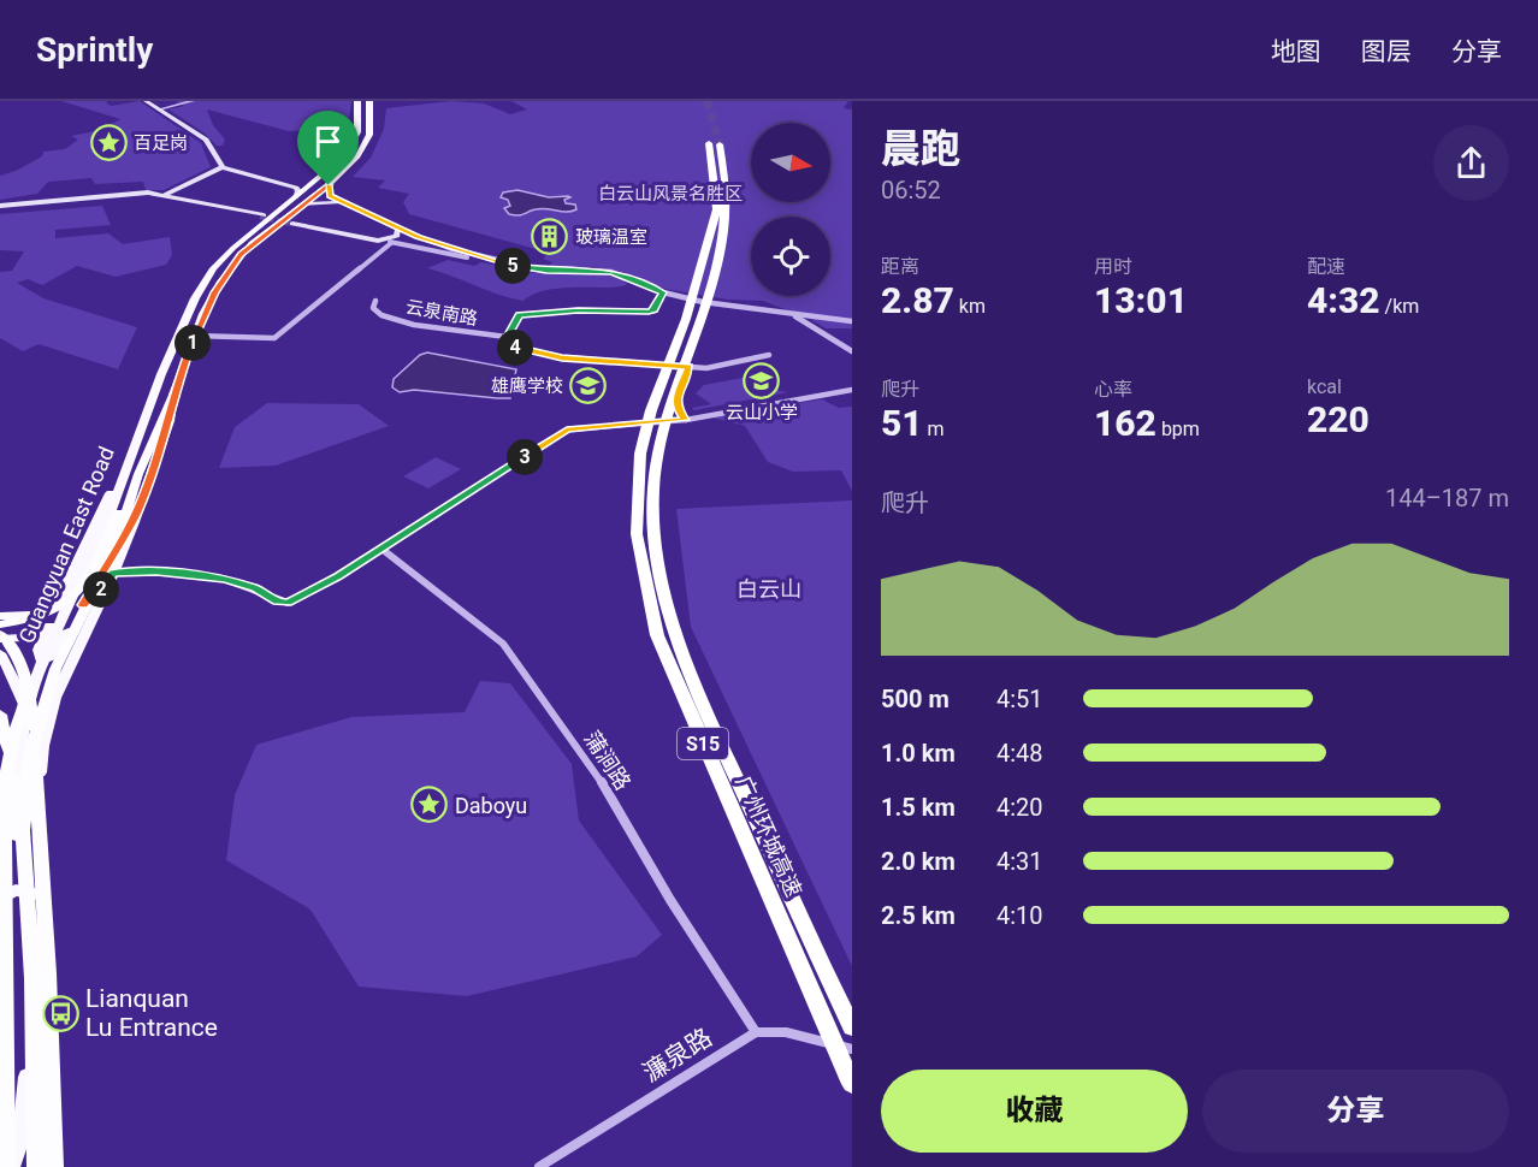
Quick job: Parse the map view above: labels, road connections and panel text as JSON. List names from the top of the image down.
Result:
{
  "streets": {
    "highway": ["S15", "广州环城高速"],
    "main road": ["Guangyuan East Road"],
    "street": ["云泉南路", "蒲涧路", "濂泉路"]
  },
  "crossings": [
    ["蒲涧路", "濂泉路"]
  ],
  "parks": ["白云山风景名胜区", "白云山"],
  "places": {
    "place": ["百足岗", "Daboyu"],
    "building": ["玻璃温室"],
    "school or university": ["云山小学", "雄鹰学校"],
    "bus stop": ["Lianquan Lu Entrance"]
  },
  "north": "right",
  "page": {
    "header": "Sprintly",
    "nav": ["地图", "图层", "分享"],
    "heading": ["晨跑", "06:52"],
    "stats": [
      ["距离", "2.87 km"],
      ["用时", "13:01"],
      ["配速", "4:32 /km"],
      ["爬升", "51 m"],
      ["心率", "162 bpm"],
      ["kcal", "220"]
    ],
    "pins": [
      "5",
      "1",
      "4",
      "3",
      "2"
    ],
    "chart": ["爬升", "144–187 m"],
    "list": [
      {
        "name": "500 m",
        "note": "4:51"
      },
      {
        "name": "1.0 km",
        "note": "4:48"
      },
      {
        "name": "1.5 km",
        "note": "4:20"
      },
      {
        "name": "2.0 km",
        "note": "4:31"
      },
      {
        "name": "2.5 km",
        "note": "4:10"
      }
    ],
    "buttons": ["收藏", "分享"]
  }
}
